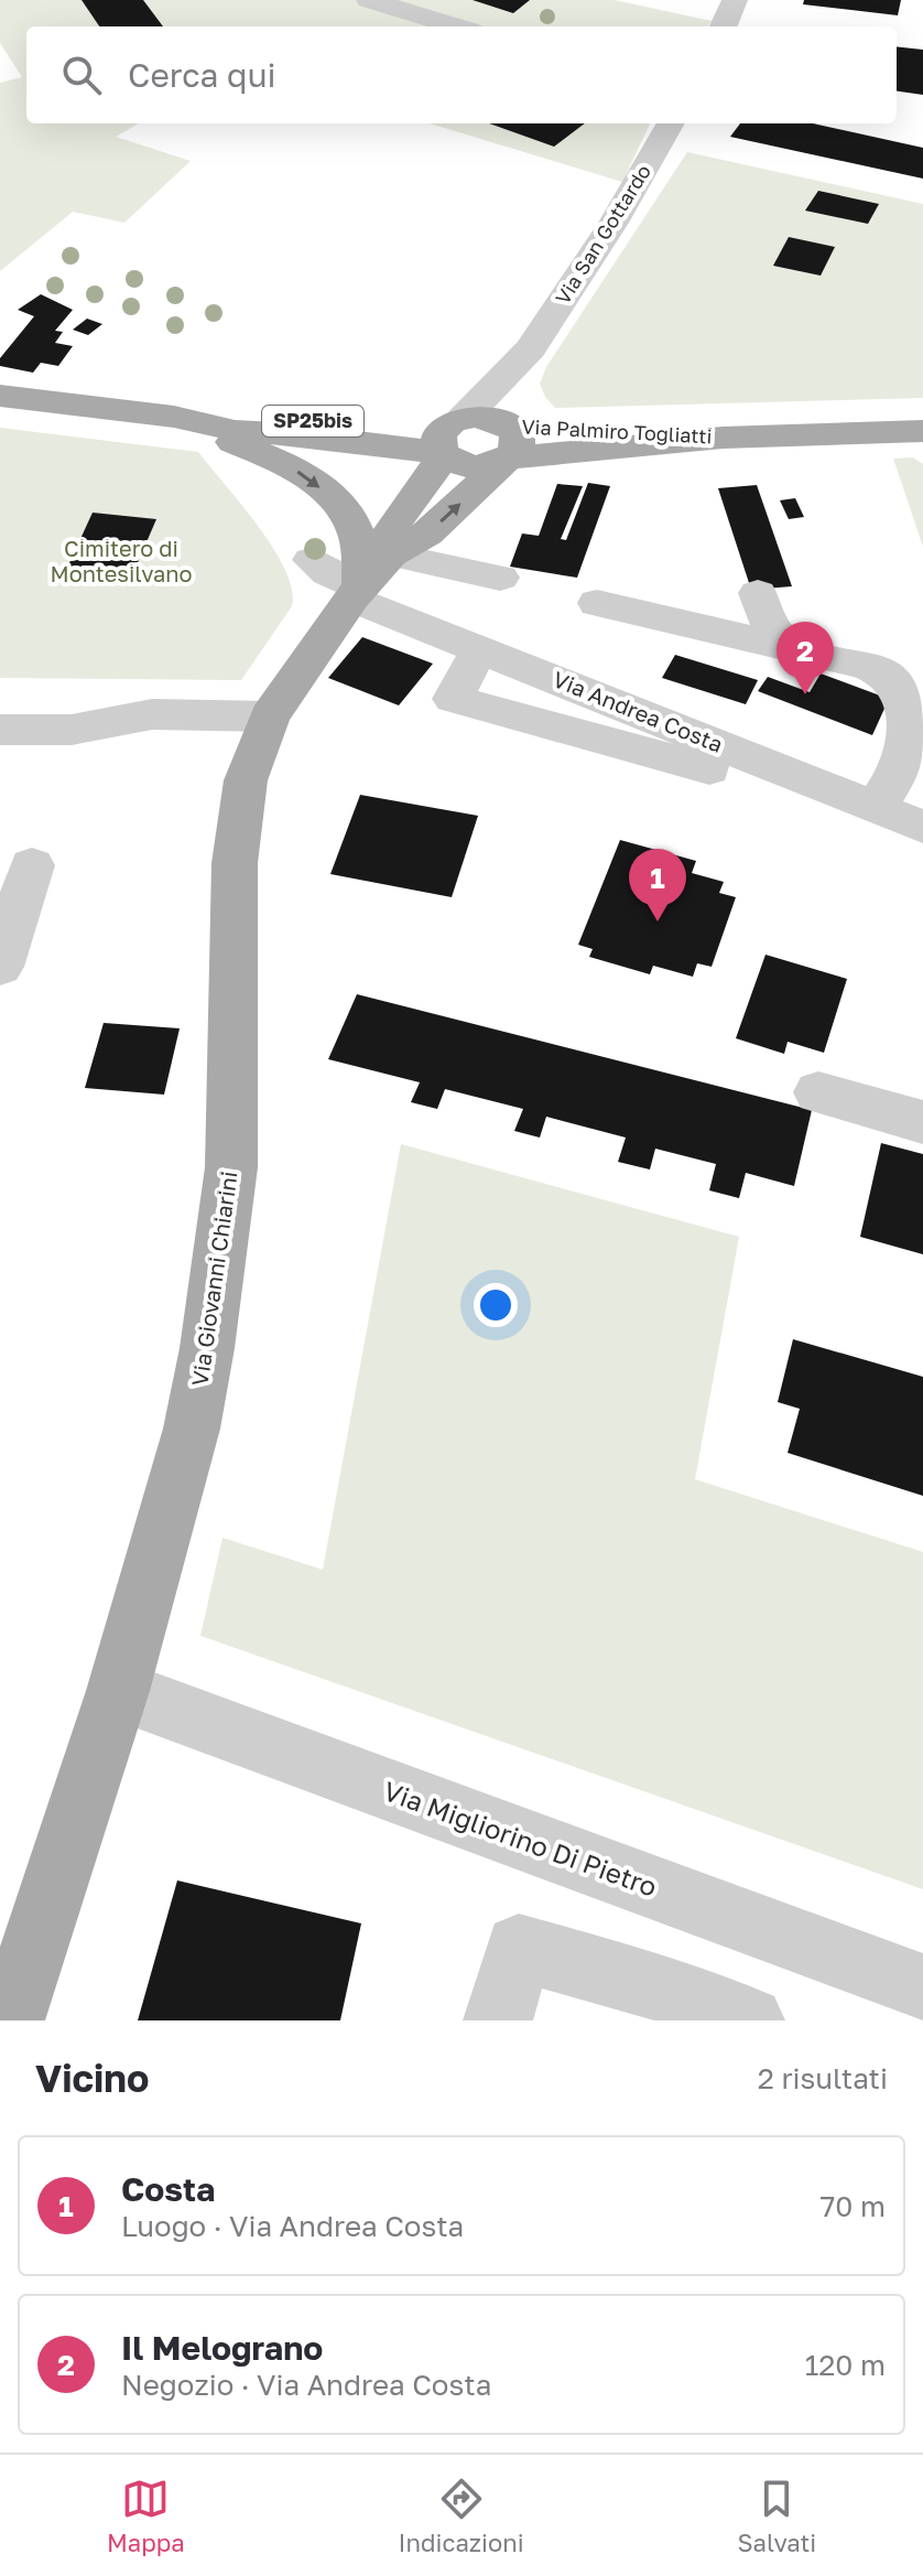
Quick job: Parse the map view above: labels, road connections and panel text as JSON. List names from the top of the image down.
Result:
{
  "streets": {
    "main road": ["SP25bis", "Via Palmiro Togliatti", "Via Giovanni Chiarini"],
    "street": ["Via San Gottardo", "Via Andrea Costa", "Via Migliorino Di Pietro"]
  },
  "crossings": [
    ["Via San Gottardo", "SP25bis"],
    ["Via San Gottardo", "Via Palmiro Togliatti"],
    ["Via San Gottardo", "Via Giovanni Chiarini"],
    ["SP25bis", "Via Giovanni Chiarini"],
    ["Via Palmiro Togliatti", "Via Giovanni Chiarini"],
    ["Via Andrea Costa", "Via Giovanni Chiarini"],
    ["Via Giovanni Chiarini", "Via Migliorino Di Pietro"]
  ],
  "parks": ["Cimitero di Montesilvano"],
  "page": {
    "search": "Cerca qui",
    "pins": ["2", "1"],
    "heading": ["Vicino", "2 risultati"],
    "list": [
      {
        "mark": "1",
        "name": "Costa",
        "note": "Luogo · Via Andrea Costa",
        "value": "70 m"
      },
      {
        "mark": "2",
        "name": "Il Melograno",
        "note": "Negozio · Via Andrea Costa",
        "value": "120 m"
      }
    ],
    "nav": ["Mappa", "Indicazioni", "Salvati"]
  }
}
